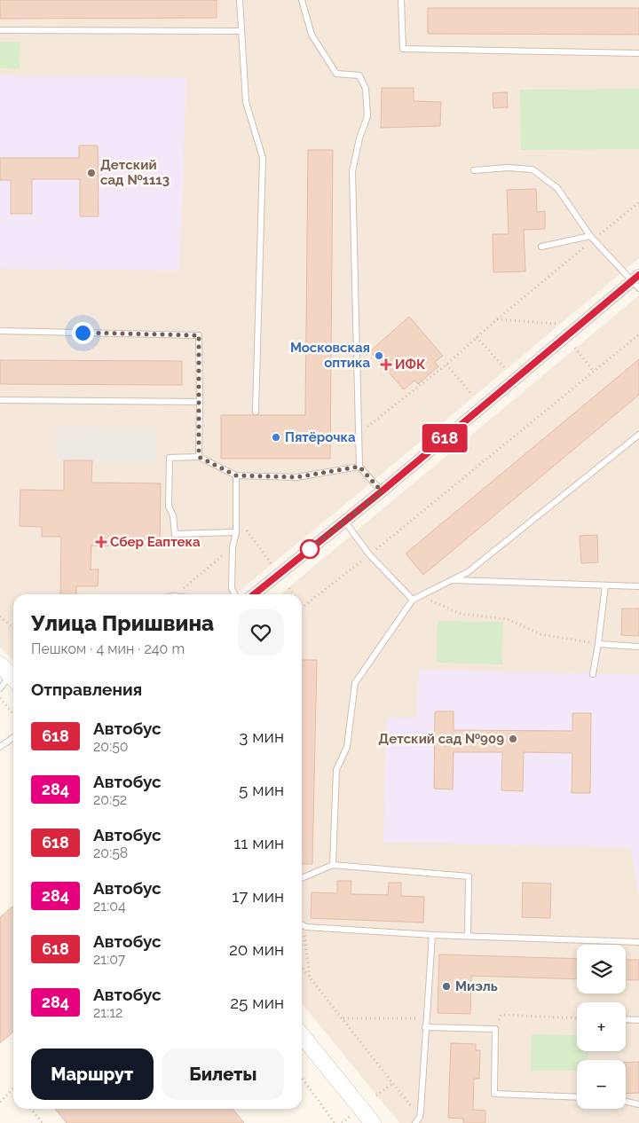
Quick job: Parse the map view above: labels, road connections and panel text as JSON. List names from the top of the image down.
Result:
{
  "places": {
    "other": [
      "Детский сад №1113",
      "Московская оптика",
      "Пятёрочка",
      "Детский сад №909",
      "Миэль"
    ],
    "health": ["ИФК", "Сбер Еаптека"]
  },
  "lines": ["bus line 618"],
  "page": {
    "on_map": "618",
    "heading": [
      ["Улица Пришвина", "Пешком · 4 мин · 240 m"],
      "Отправления"
    ],
    "list": [
      {
        "mark": "618",
        "name": "Автобус",
        "note": "20:50",
        "value": "3 мин"
      },
      {
        "mark": "284",
        "name": "Автобус",
        "note": "20:52",
        "value": "5 мин"
      },
      {
        "mark": "618",
        "name": "Автобус",
        "note": "20:58",
        "value": "11 мин"
      },
      {
        "mark": "284",
        "name": "Автобус",
        "note": "21:04",
        "value": "17 мин"
      },
      {
        "mark": "618",
        "name": "Автобус",
        "note": "21:07",
        "value": "20 мин"
      },
      {
        "mark": "284",
        "name": "Автобус",
        "note": "21:12",
        "value": "25 мин"
      }
    ],
    "map_buttons": ["+", "−"],
    "buttons": ["Маршрут", "Билеты"]
  }
}
